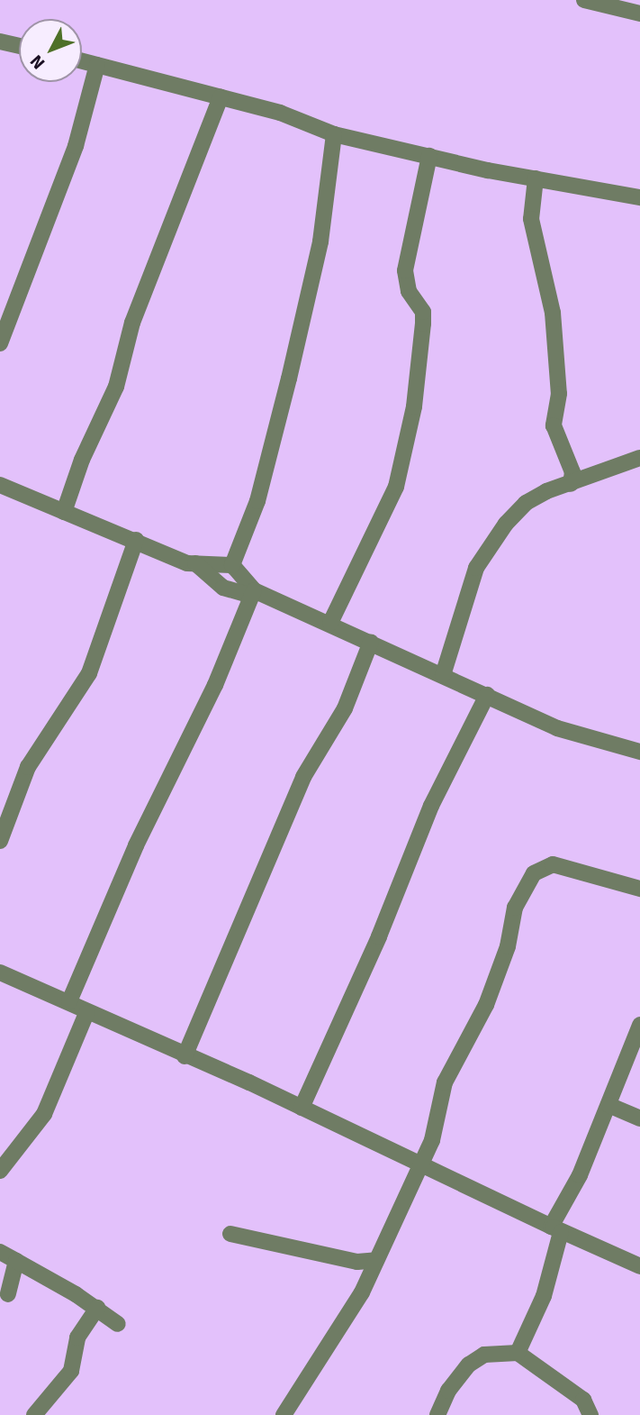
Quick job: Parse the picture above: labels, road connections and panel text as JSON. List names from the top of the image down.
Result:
{
  "north": "bottom left"
}
